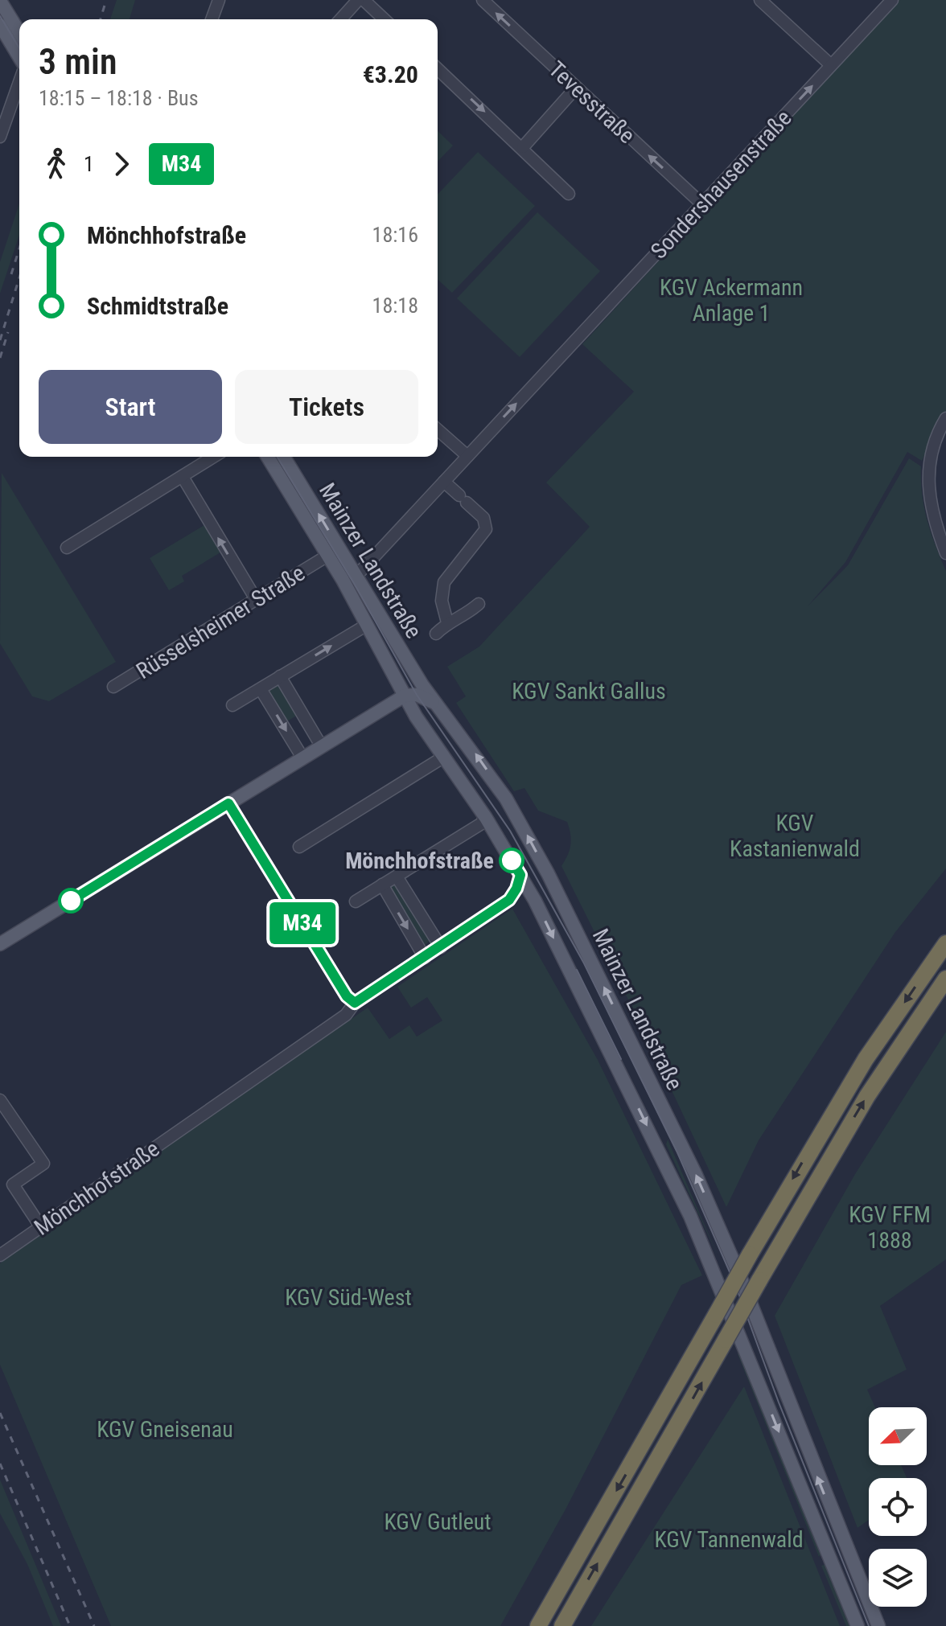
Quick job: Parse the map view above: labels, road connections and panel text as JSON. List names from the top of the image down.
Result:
{
  "streets": {
    "main road": ["Mainzer Landstraße"],
    "street": [
      "Tevesstraße",
      "Sondershausenstraße",
      "Rüsselsheimer Straße",
      "Mönchhofstraße"
    ]
  },
  "crossings": [
    ["Tevesstraße", "Sondershausenstraße"],
    ["Sondershausenstraße", "Mainzer Landstraße"],
    ["Mainzer Landstraße", "Rüsselsheimer Straße"]
  ],
  "one_way": ["Sondershausenstraße"],
  "parks": [
    "KGV Ackermann Anlage 1",
    "KGV Sankt Gallus",
    "KGV Kastanienwald",
    "KGV FFM 1888",
    "KGV Süd-West",
    "KGV Gneisenau",
    "KGV Gutleut",
    "KGV Tannenwald"
  ],
  "places": ["Mönchhofstraße"],
  "lines": ["bus line M34"],
  "north": "bottom left",
  "page": {
    "on_map": "M34",
    "heading": ["3 min", "18:15 – 18:18 · Bus", "€3.20"],
    "legs": ["1", "M34"],
    "list": [
      {
        "name": "Mönchhofstraße",
        "value": "18:16"
      },
      {
        "name": "Schmidtstraße",
        "value": "18:18"
      }
    ],
    "buttons": ["Start", "Tickets"]
  }
}
